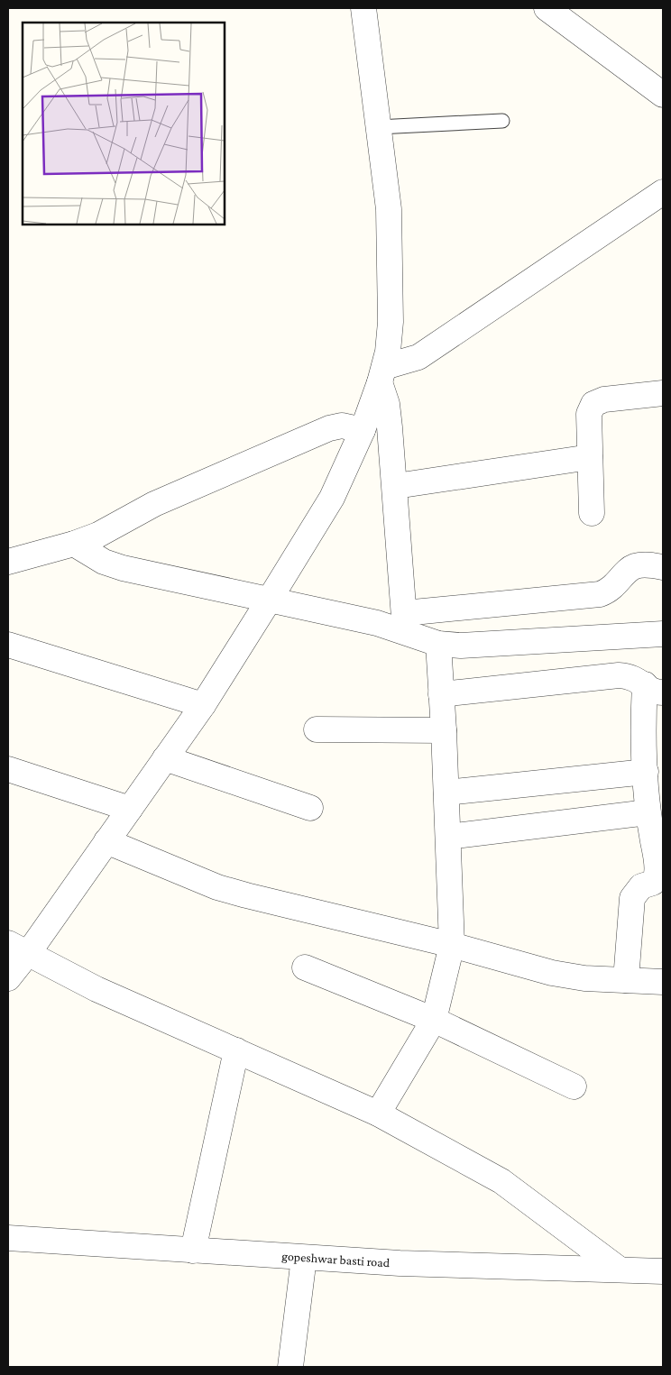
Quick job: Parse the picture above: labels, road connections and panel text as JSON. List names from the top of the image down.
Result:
{
  "streets": {
    "street": ["gopeshwar basti road"]
  }
}
